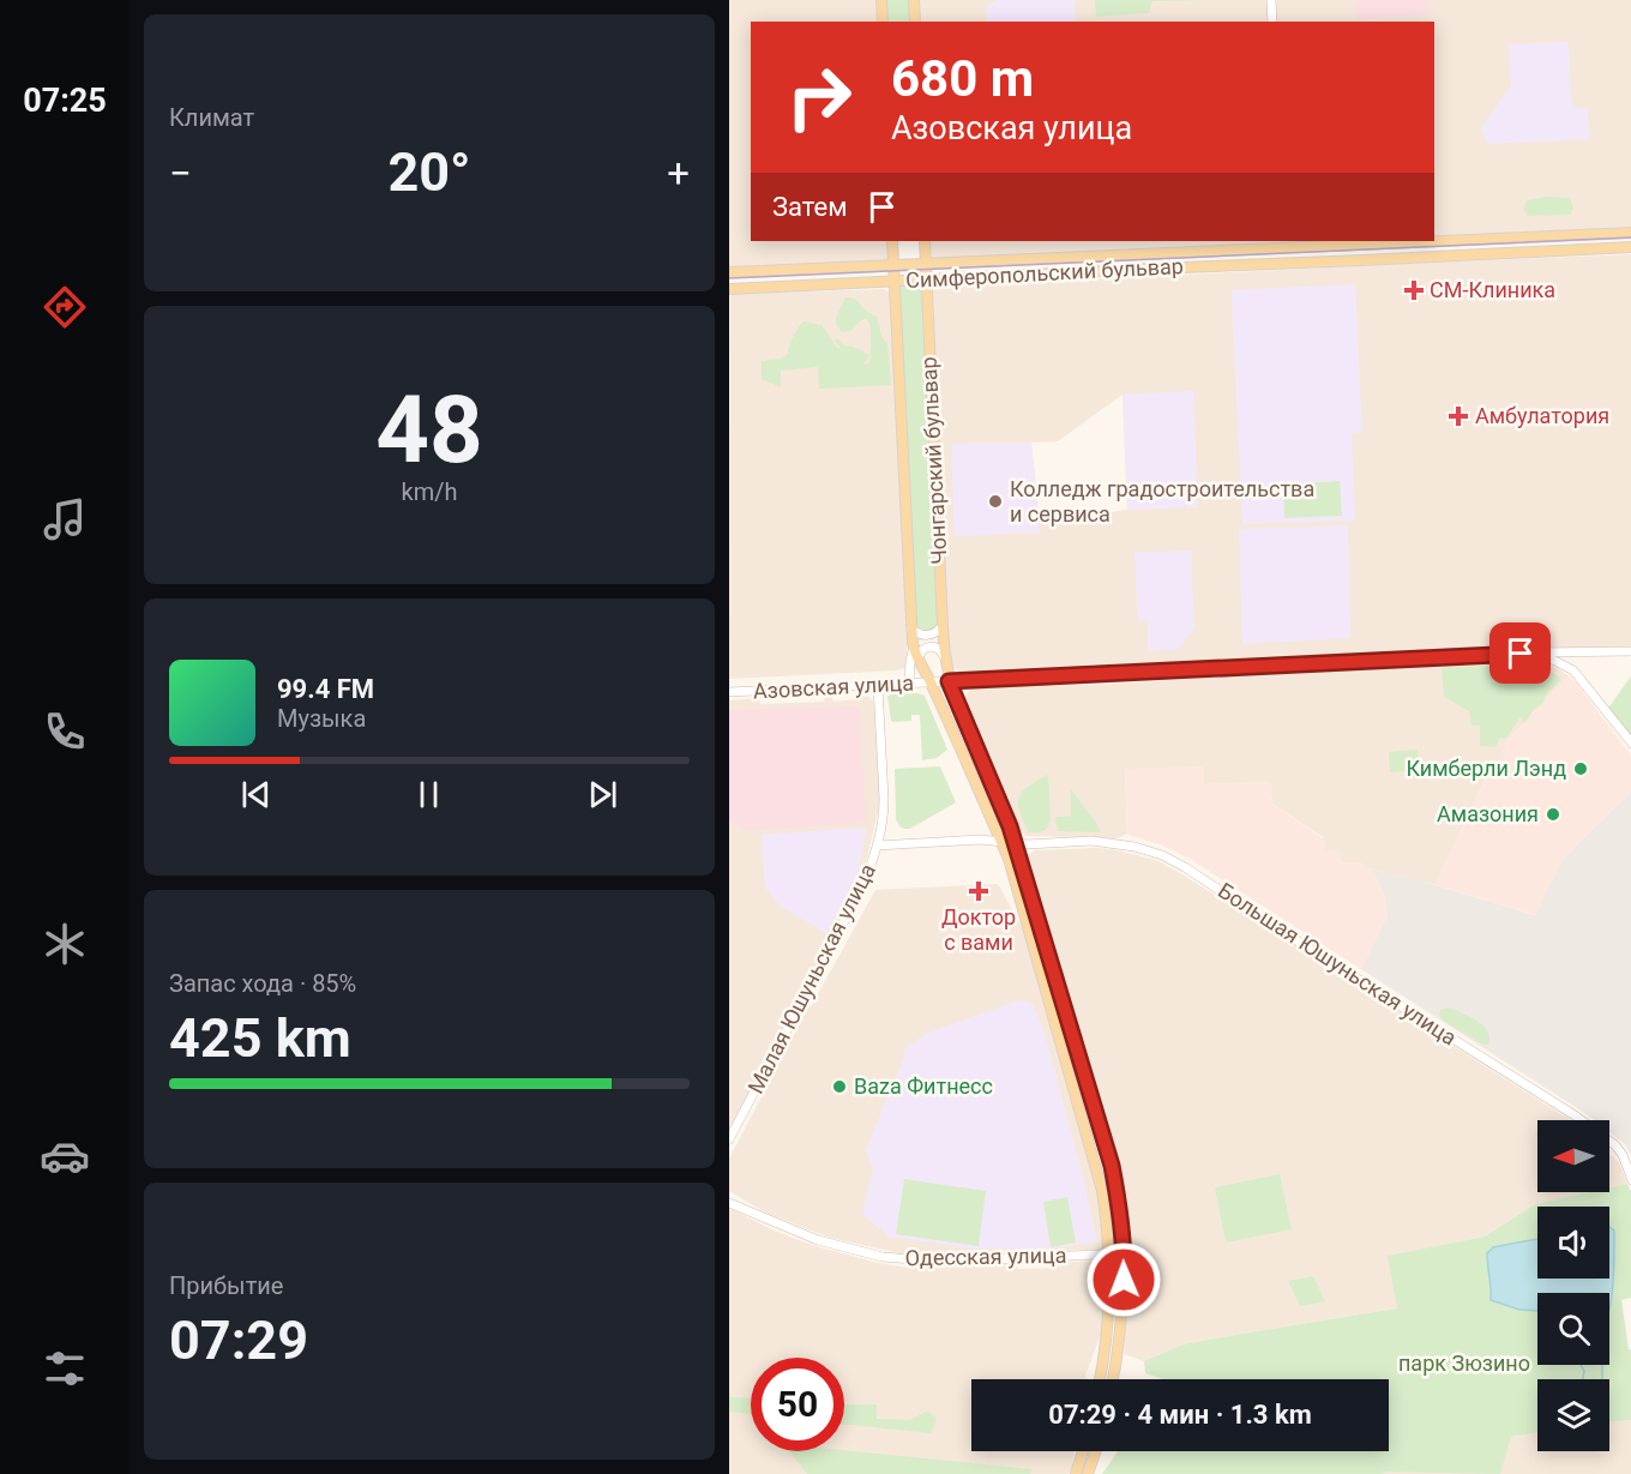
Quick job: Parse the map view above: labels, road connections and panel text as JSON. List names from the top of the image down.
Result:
{
  "streets": {
    "main road": ["Симферопольский бульвар", "Чонгарский бульвар"],
    "street": [
      "Азовская улица",
      "Большая Юшуньская улица",
      "Малая Юшуньская улица",
      "Одесская улица"
    ]
  },
  "crossings": [
    ["Симферопольский бульвар", "Чонгарский бульвар"],
    ["Чонгарский бульвар", "Азовская улица"],
    ["Чонгарский бульвар", "Большая Юшуньская улица"],
    ["Чонгарский бульвар", "Одесская улица"],
    ["Азовская улица", "Малая Юшуньская улица"],
    ["Большая Юшуньская улица", "Малая Юшуньская улица"]
  ],
  "parks": ["парк Зюзино"],
  "places": {
    "health": ["СМ-Клиника", "Амбулатория", "Доктор с вами"],
    "other": [
      "Колледж градостроительства и сервиса",
      "Кимберли Лэнд",
      "Амазония",
      "Baza Фитнесс"
    ]
  },
  "north": "left",
  "page": {
    "tabs": "07:25",
    "tile": [
      "Климат",
      ["48", "km/h"],
      ["Запас хода · 85%", "425 km"],
      ["Прибытие", "07:29"]
    ],
    "turn": ["680 m", "Азовская улица"],
    "heat": ["−", "20°", "+"],
    "then": "Затем",
    "song": ["99.4 FM", "Музыка"],
    "limit": "50",
    "trip": "07:29 · 4 мин · 1.3 km"
  }
}
